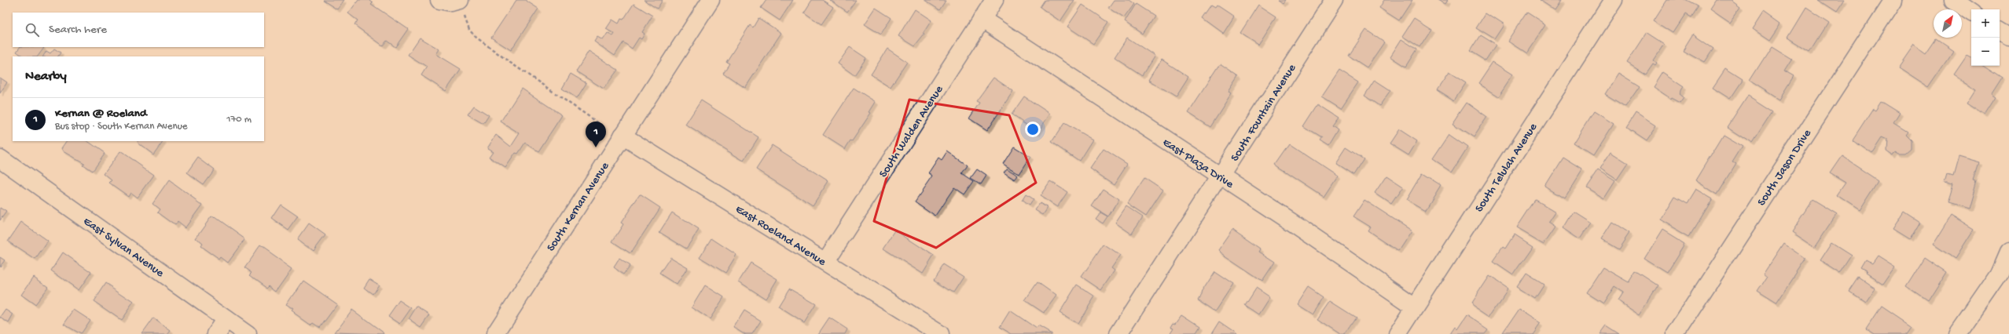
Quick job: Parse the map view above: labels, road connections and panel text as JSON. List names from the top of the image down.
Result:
{
  "streets": {
    "street": [
      "South Fountain Avenue",
      "South Walden Avenue",
      "East Plaza Drive",
      "South Telulah Avenue",
      "South Jason Drive",
      "South Kernan Avenue",
      "East Roeland Avenue",
      "East Sylvan Avenue"
    ]
  },
  "crossings": [
    ["South Fountain Avenue", "East Plaza Drive"],
    ["South Walden Avenue", "East Plaza Drive"],
    ["South Walden Avenue", "East Roeland Avenue"],
    ["East Plaza Drive", "South Telulah Avenue"],
    ["South Kernan Avenue", "East Roeland Avenue"]
  ],
  "north": "top right",
  "page": {
    "map_buttons": ["+", "−"],
    "search": "Search here",
    "heading": "Nearby",
    "list": [
      {
        "mark": "1",
        "name": "Kernan @ Roeland",
        "note": "Bus stop · South Kernan Avenue",
        "value": "170 m"
      }
    ],
    "pins": "1"
  }
}
